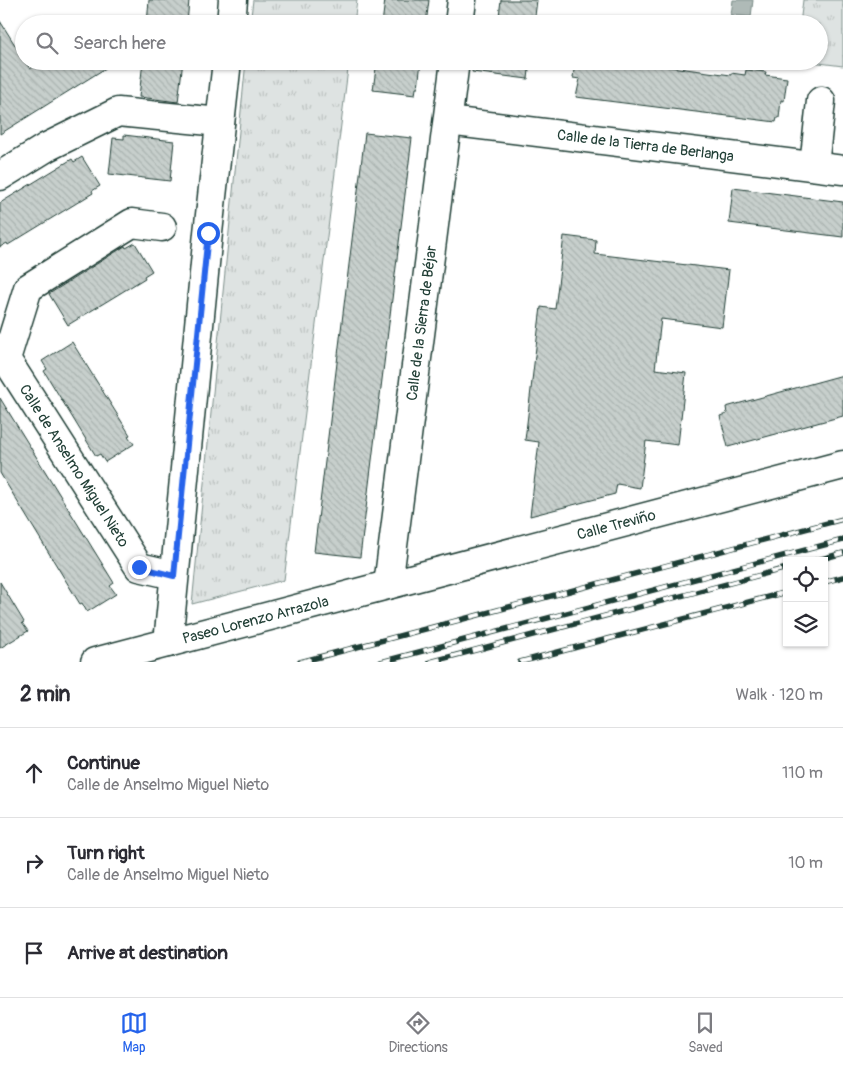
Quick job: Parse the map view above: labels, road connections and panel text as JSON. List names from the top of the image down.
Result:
{
  "streets": {
    "street": [
      "Calle de la Tierra de Berlanga",
      "Calle de la Sierra de Béjar",
      "Calle de Anselmo Miguel Nieto",
      "Calle Treviño",
      "Paseo Lorenzo Arrazola"
    ]
  },
  "crossings": [
    ["Calle de la Tierra de Berlanga", "Calle de la Sierra de Béjar"],
    ["Calle de la Sierra de Béjar", "Calle Treviño"],
    ["Calle de la Sierra de Béjar", "Paseo Lorenzo Arrazola"],
    ["Calle Treviño", "Paseo Lorenzo Arrazola"]
  ],
  "page": {
    "search": "Search here",
    "heading": ["2 min", "Walk · 120 m"],
    "list": [
      ["Continue", "Calle de Anselmo Miguel Nieto", "110 m"],
      ["Turn right", "Calle de Anselmo Miguel Nieto", "10 m"],
      "Arrive at destination"
    ],
    "nav": ["Map", "Directions", "Saved"]
  }
}
